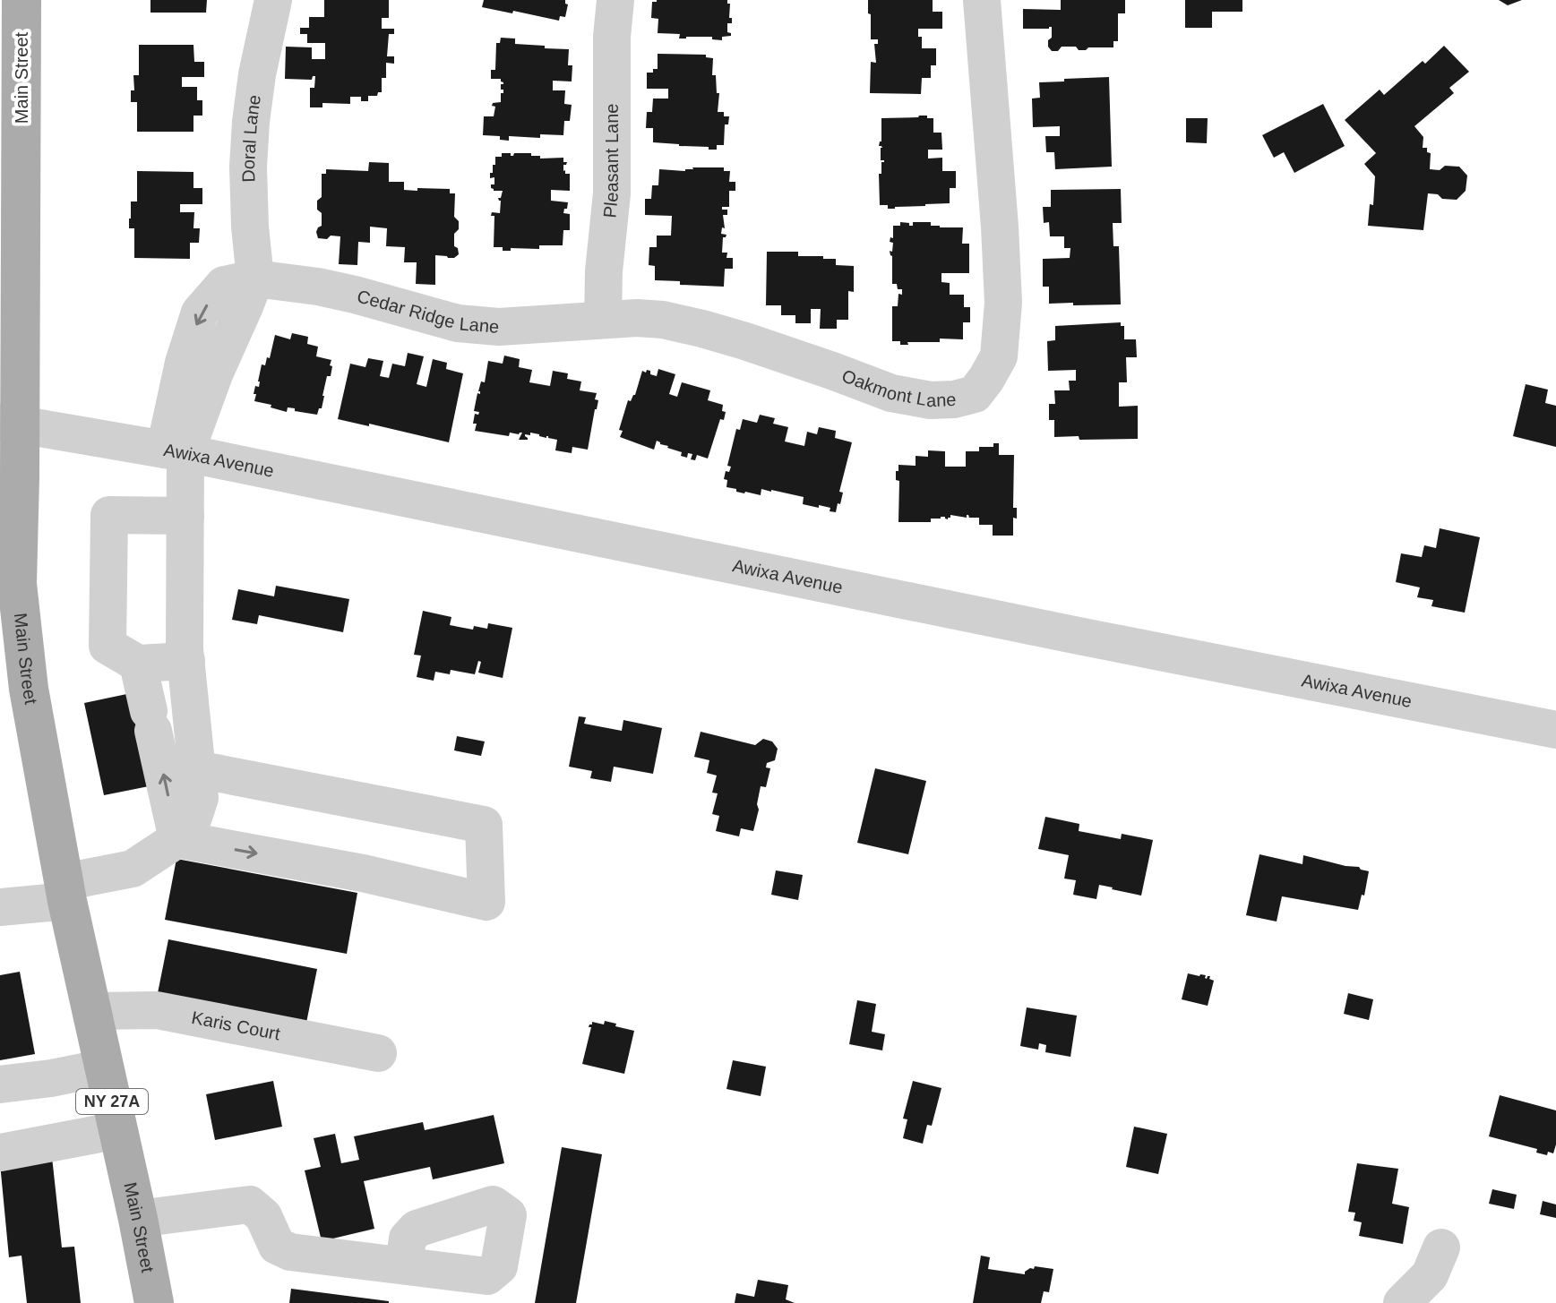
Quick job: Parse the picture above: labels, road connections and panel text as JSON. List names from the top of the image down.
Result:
{
  "streets": {
    "main road": ["Main Street", "NY 27A"],
    "street": [
      "Doral Lane",
      "Pleasant Lane",
      "Cedar Ridge Lane",
      "Oakmont Lane",
      "Awixa Avenue",
      "Karis Court"
    ]
  },
  "crossings": [
    ["Main Street", "Awixa Avenue"],
    ["Main Street", "Karis Court"],
    ["Doral Lane", "Cedar Ridge Lane"],
    ["Doral Lane", "Awixa Avenue"],
    ["Pleasant Lane", "Cedar Ridge Lane"],
    ["Pleasant Lane", "Oakmont Lane"],
    ["Cedar Ridge Lane", "Oakmont Lane"]
  ]
}
